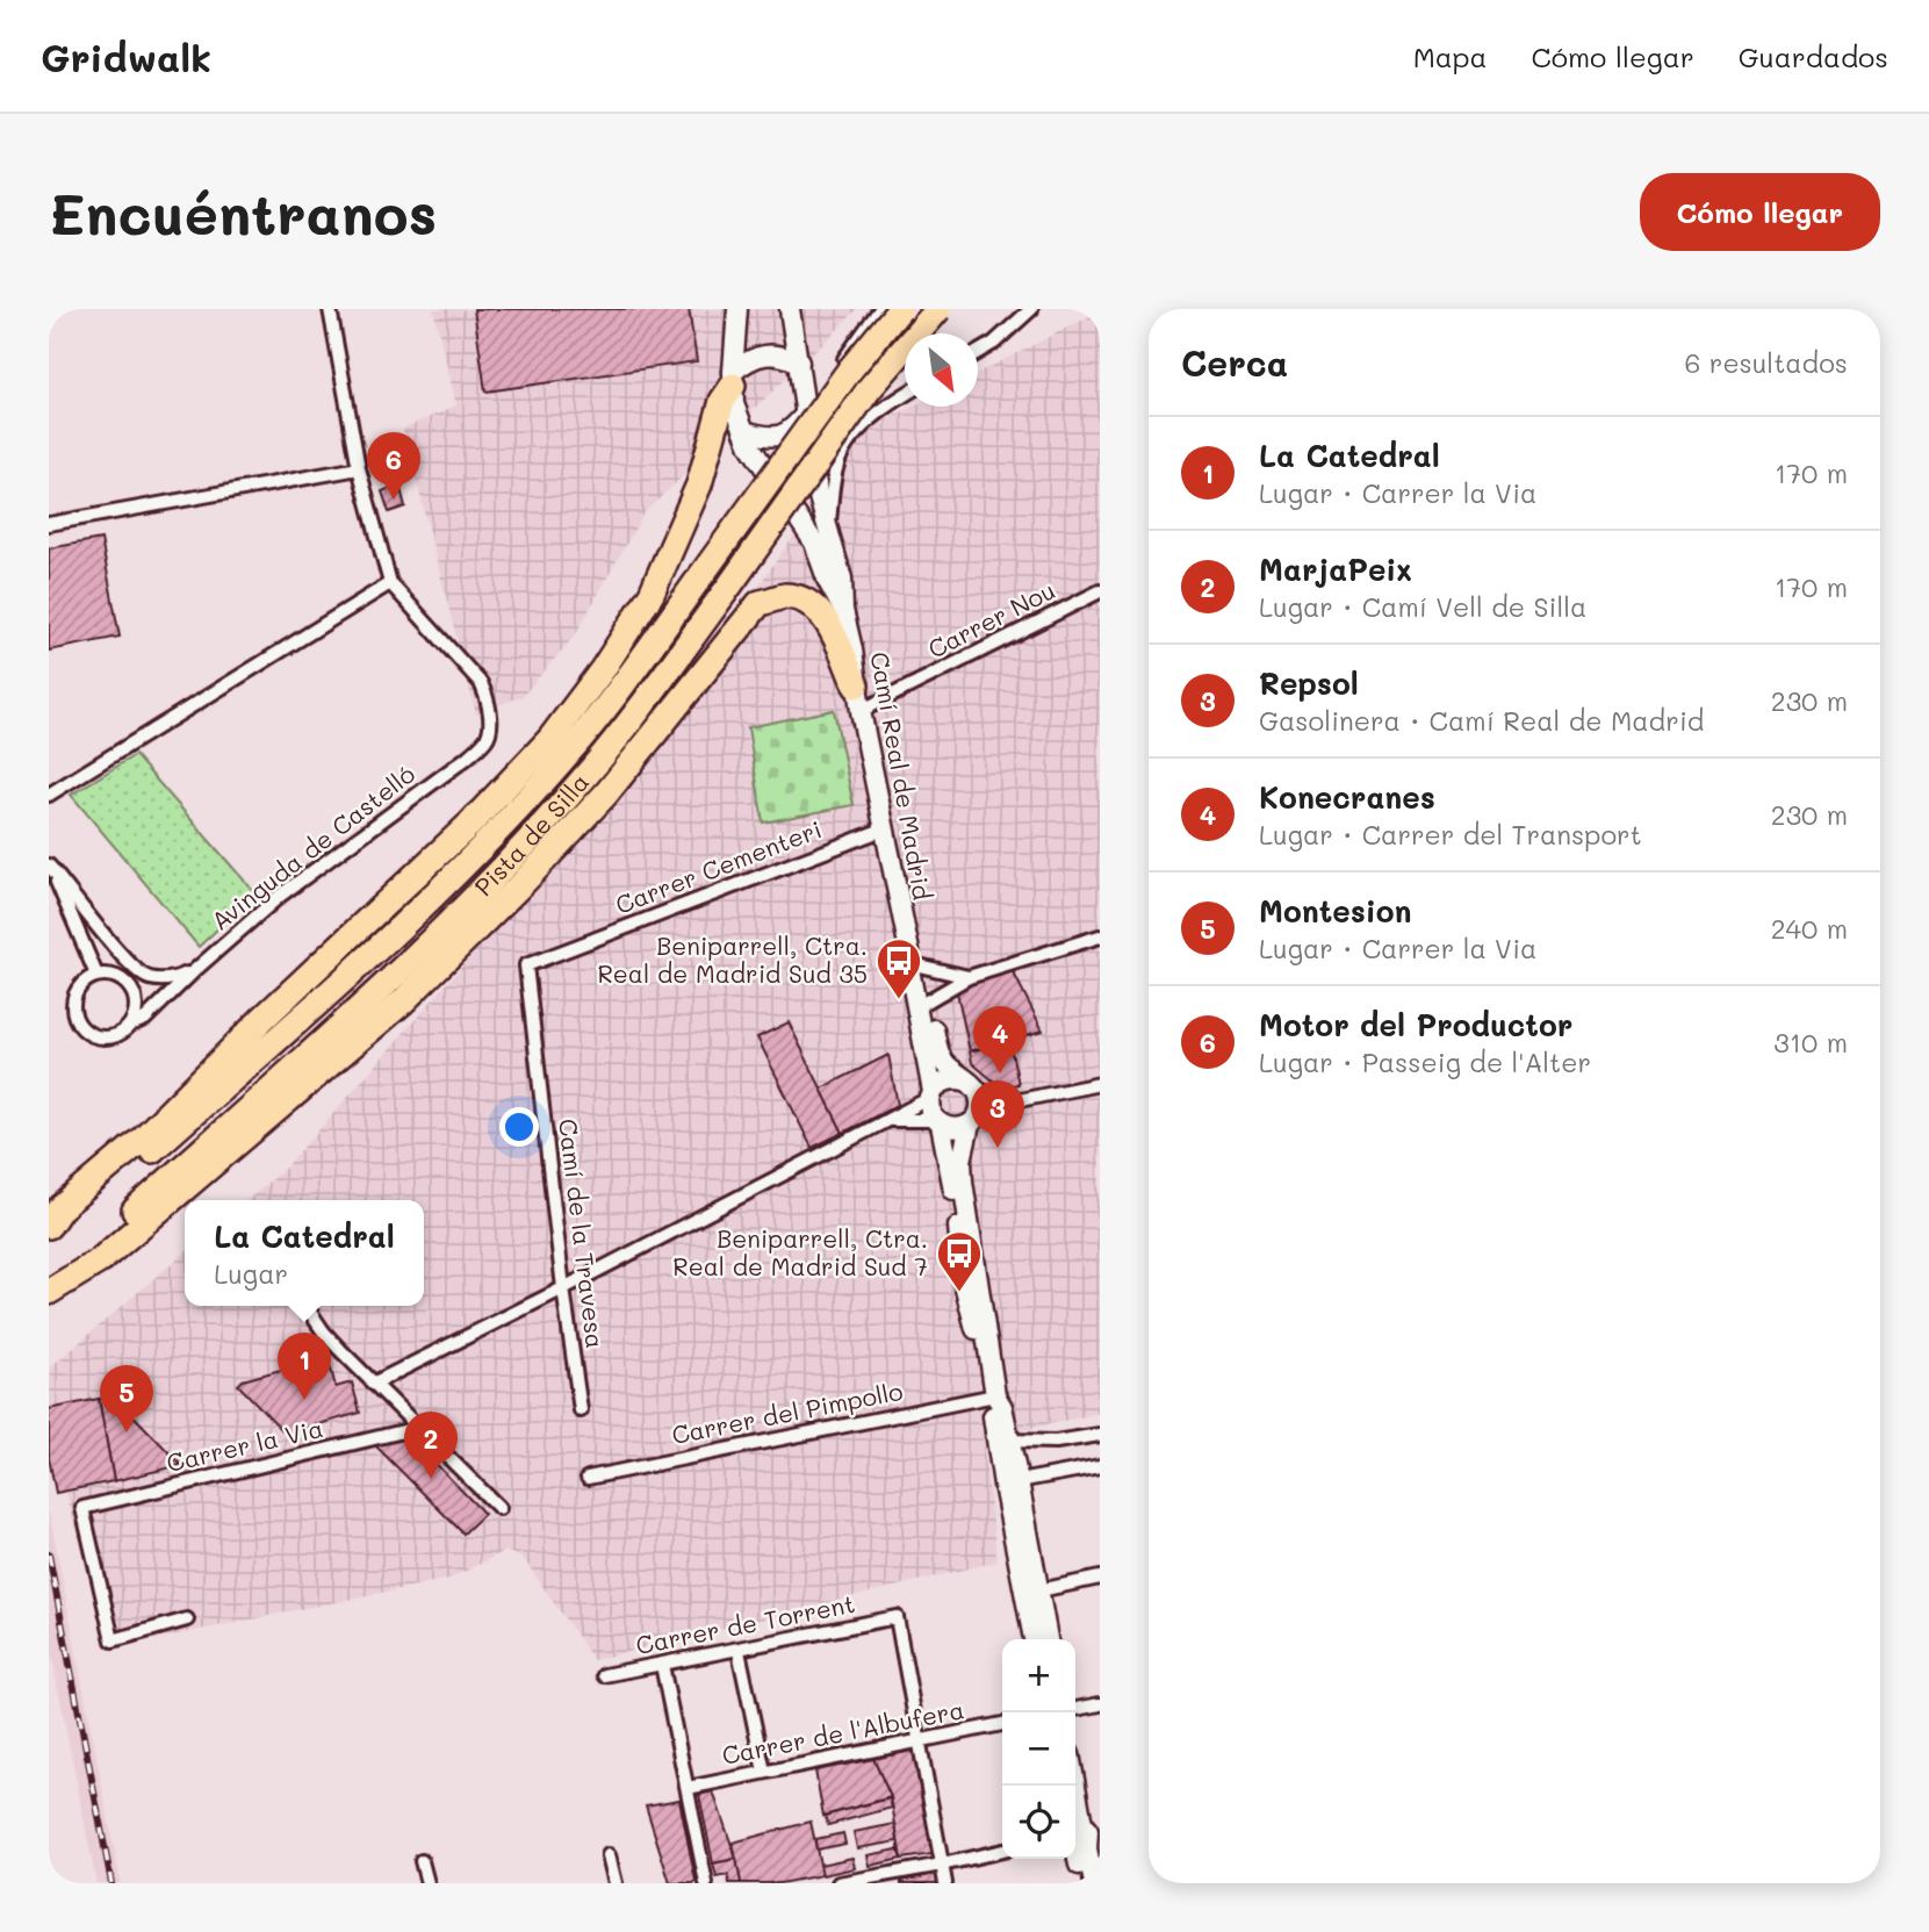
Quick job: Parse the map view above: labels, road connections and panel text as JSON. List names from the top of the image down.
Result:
{
  "streets": {
    "highway": ["Pista de Silla"],
    "street": [
      "Carrer Nou",
      "Camí Real de Madrid",
      "Avinguda de Castelló",
      "Carrer Cementeri",
      "Camí de la Travesa",
      "Carrer del Pimpollo",
      "Carrer la Via",
      "Carrer de Torrent",
      "Carrer de l'Albufera"
    ]
  },
  "crossings": [
    ["Carrer Nou", "Camí Real de Madrid"],
    ["Camí Real de Madrid", "Carrer Cementeri"],
    ["Carrer Cementeri", "Camí de la Travesa"],
    ["Carrer de Torrent", "Carrer de l'Albufera"]
  ],
  "places": {
    "bus stop": ["Beniparrell, Ctra. Real de Madrid Sud 35", "Beniparrell, Ctra. Real de Madrid Sud 7"]
  },
  "north": "bottom right",
  "page": {
    "header": "Gridwalk",
    "nav": ["Mapa", "Cómo llegar", "Guardados"],
    "buttons": "Cómo llegar",
    "title": "Encuéntranos",
    "heading": ["Cerca", "6 resultados"],
    "list": [
      {
        "mark": "1",
        "name": "La Catedral",
        "note": "Lugar · Carrer la Via",
        "value": "170 m"
      },
      {
        "mark": "2",
        "name": "MarjaPeix",
        "note": "Lugar · Camí Vell de Silla",
        "value": "170 m"
      },
      {
        "mark": "3",
        "name": "Repsol",
        "note": "Gasolinera · Camí Real de Madrid",
        "value": "230 m"
      },
      {
        "mark": "4",
        "name": "Konecranes",
        "note": "Lugar · Carrer del Transport",
        "value": "230 m"
      },
      {
        "mark": "5",
        "name": "Montesion",
        "note": "Lugar · Carrer la Via",
        "value": "240 m"
      },
      {
        "mark": "6",
        "name": "Motor del Productor",
        "note": "Lugar · Passeig de l'Alter",
        "value": "310 m"
      }
    ],
    "pins": [
      "6",
      "4",
      "3",
      "1",
      "5",
      "2"
    ],
    "popup": ["La Catedral", "Lugar"],
    "map_buttons": ["+", "−"]
  }
}
